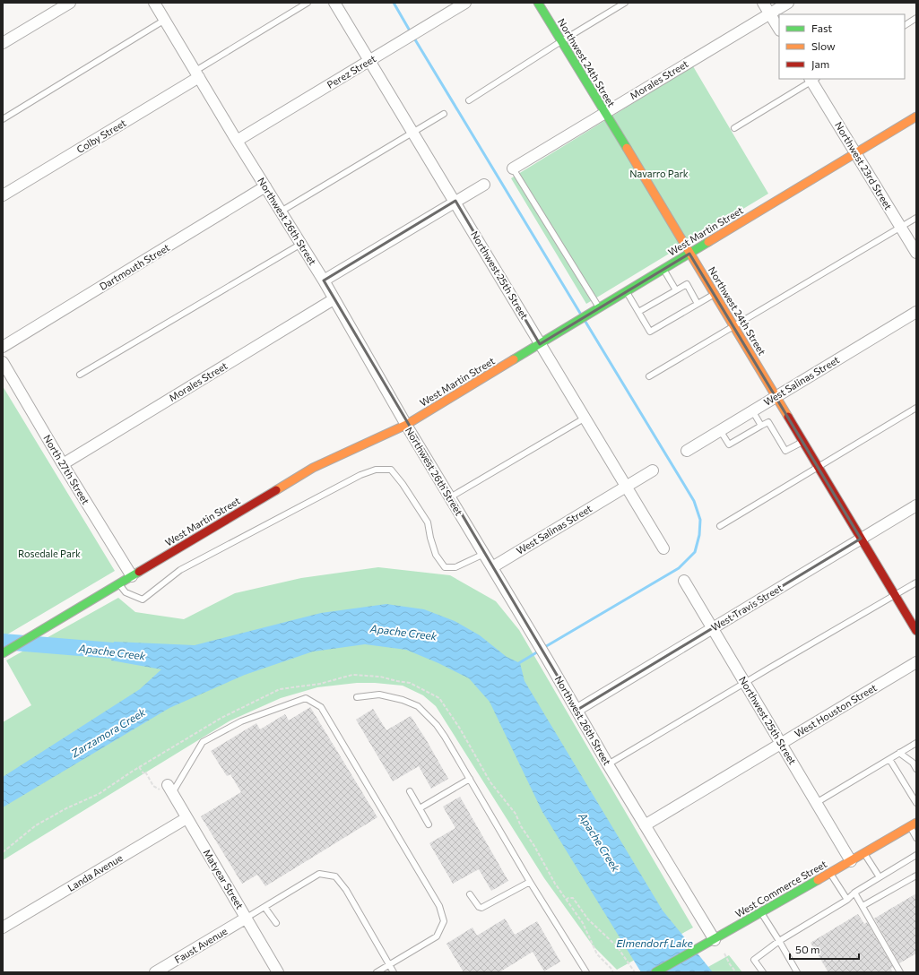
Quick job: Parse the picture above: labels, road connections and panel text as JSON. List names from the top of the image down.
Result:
{
  "streets": {
    "main road": ["Northwest 24th Street", "West Martin Street", "West Commerce Street"],
    "street": [
      "Perez Street",
      "Morales Street",
      "Colby Street",
      "Northwest 23rd Street",
      "Northwest 26th Street",
      "Dartmouth Street",
      "Northwest 25th Street",
      "West Salinas Street",
      "North 27th Street",
      "West Travis Street",
      "West Houston Street",
      "Landa Avenue",
      "Matyear Street",
      "Faust Avenue"
    ]
  },
  "crossings": [
    ["Northwest 24th Street", "Morales Street"],
    ["Northwest 24th Street", "West Martin Street"],
    ["Northwest 24th Street", "West Salinas Street"],
    ["Northwest 24th Street", "West Travis Street"],
    ["Perez Street", "Northwest 26th Street"],
    ["Perez Street", "Northwest 25th Street"],
    ["Morales Street", "Northwest 26th Street"],
    ["Morales Street", "North 27th Street"],
    ["Colby Street", "Northwest 26th Street"],
    ["Northwest 23rd Street", "West Martin Street"],
    ["Northwest 26th Street", "West Martin Street"],
    ["Northwest 26th Street", "Dartmouth Street"],
    ["Northwest 26th Street", "West Salinas Street"],
    ["Northwest 26th Street", "West Travis Street"],
    ["Northwest 26th Street", "West Houston Street"],
    ["Northwest 26th Street", "West Commerce Street"],
    ["West Martin Street", "Northwest 25th Street"],
    ["West Martin Street", "North 27th Street"],
    ["Northwest 25th Street", "West Salinas Street"],
    ["Northwest 25th Street", "West Travis Street"],
    ["Northwest 25th Street", "West Houston Street"],
    ["Northwest 25th Street", "West Commerce Street"],
    ["Landa Avenue", "Matyear Street"],
    ["Matyear Street", "Faust Avenue"]
  ],
  "water": ["Apache Creek", "Zarzamora Creek", "Elmendorf Lake"],
  "parks": ["Navarro Park", "Rosedale Park"],
  "legend": ["Fast", "Slow", "Jam"],
  "scale_bar": "50 m"
}
